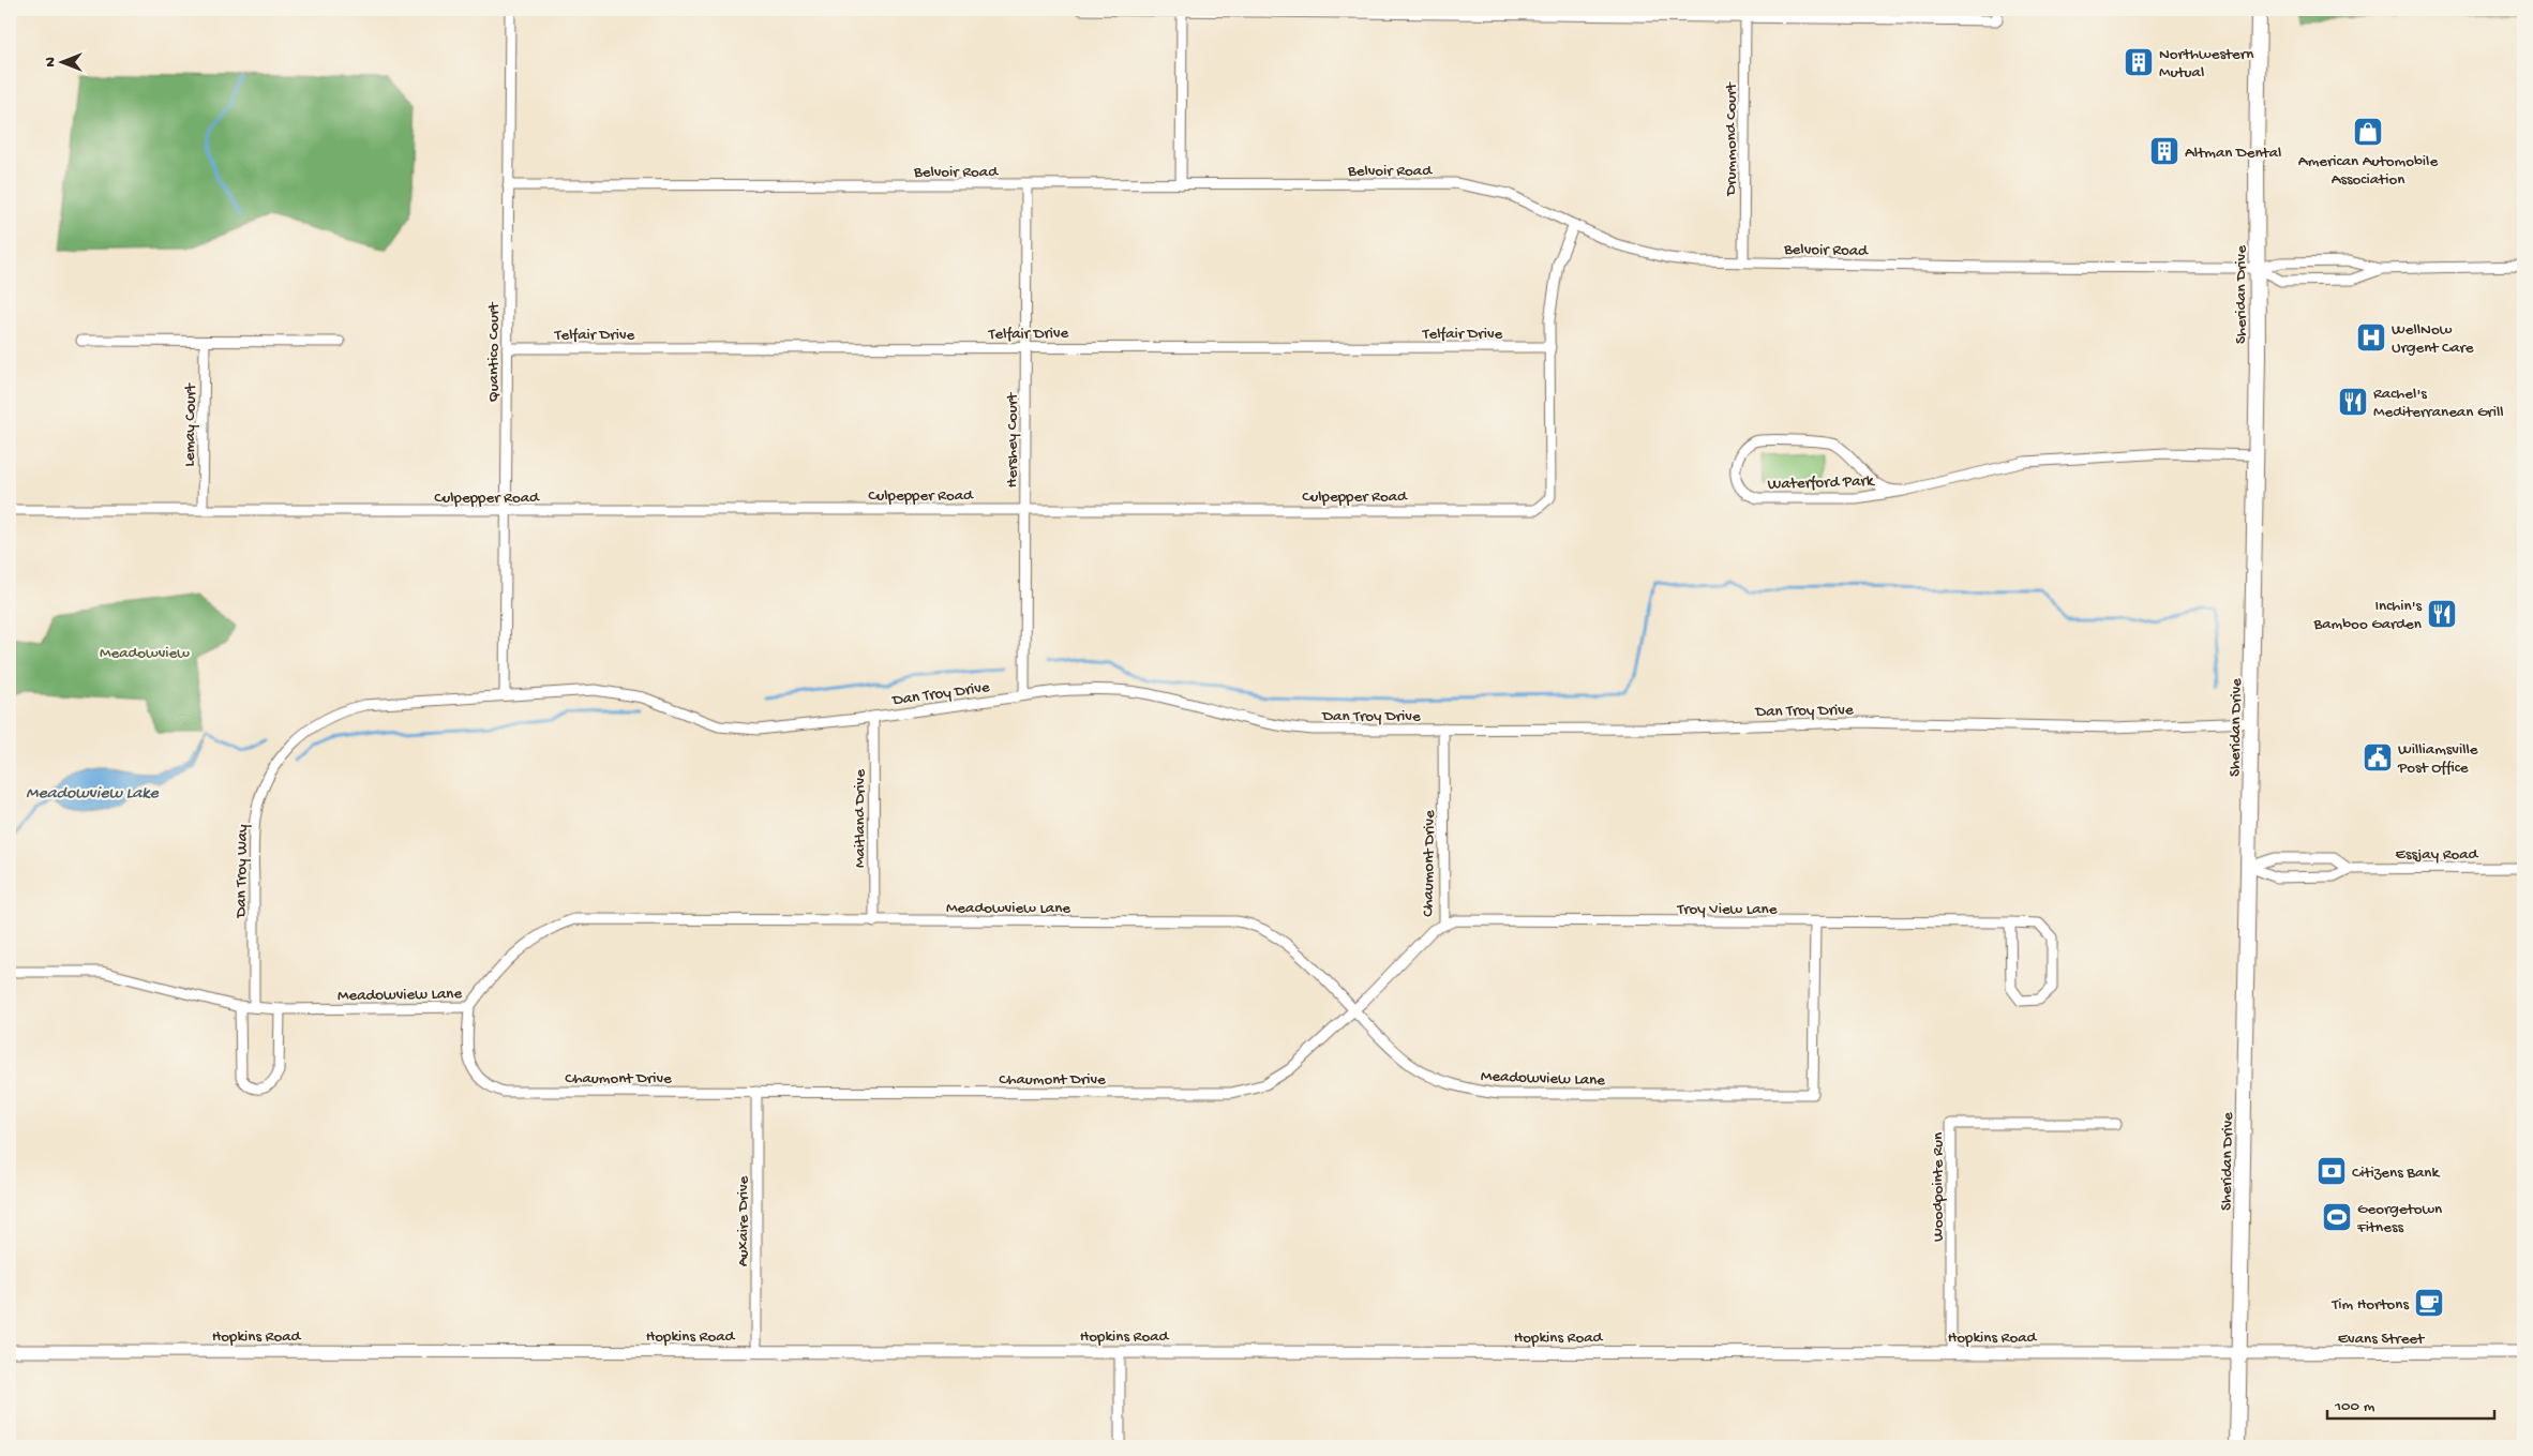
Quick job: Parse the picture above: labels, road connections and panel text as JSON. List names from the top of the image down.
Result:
{
  "streets": {
    "main road": ["Sheridan Drive"],
    "street": [
      "Drummond Court",
      "Belvoir Road",
      "Telfair Drive",
      "Quantico Court",
      "Lemay Court",
      "Hershey Court",
      "Waterford Park",
      "Culpepper Road",
      "Dan Troy Drive",
      "Maitland Drive",
      "Essjay Road",
      "Chaumont Drive",
      "Dan Troy Way",
      "Meadowview Lane",
      "Troy View Lane",
      "Woodpointe Run",
      "Auxaire Drive",
      "Hopkins Road",
      "Evans Street"
    ]
  },
  "crossings": [
    ["Drummond Court", "Belvoir Road"],
    ["Belvoir Road", "Sheridan Drive"],
    ["Belvoir Road", "Quantico Court"],
    ["Belvoir Road", "Hershey Court"],
    ["Belvoir Road", "Culpepper Road"],
    ["Sheridan Drive", "Waterford Park"],
    ["Sheridan Drive", "Dan Troy Drive"],
    ["Sheridan Drive", "Essjay Road"],
    ["Sheridan Drive", "Hopkins Road"],
    ["Sheridan Drive", "Evans Street"],
    ["Telfair Drive", "Quantico Court"],
    ["Telfair Drive", "Hershey Court"],
    ["Telfair Drive", "Culpepper Road"],
    ["Quantico Court", "Culpepper Road"],
    ["Quantico Court", "Dan Troy Drive"],
    ["Quantico Court", "Dan Troy Way"],
    ["Lemay Court", "Culpepper Road"],
    ["Hershey Court", "Culpepper Road"],
    ["Hershey Court", "Dan Troy Drive"],
    ["Dan Troy Drive", "Maitland Drive"],
    ["Dan Troy Drive", "Chaumont Drive"],
    ["Dan Troy Drive", "Dan Troy Way"],
    ["Maitland Drive", "Meadowview Lane"],
    ["Chaumont Drive", "Meadowview Lane"],
    ["Chaumont Drive", "Troy View Lane"],
    ["Chaumont Drive", "Auxaire Drive"],
    ["Dan Troy Way", "Meadowview Lane"],
    ["Meadowview Lane", "Troy View Lane"],
    ["Woodpointe Run", "Hopkins Road"],
    ["Auxaire Drive", "Hopkins Road"],
    ["Hopkins Road", "Evans Street"]
  ],
  "water": ["Meadowview Lake"],
  "parks": ["Meadowview"],
  "places": {
    "building": ["Northwestern Mutual", "Altman Dental"],
    "shop": ["American Automobile Association"],
    "hospital": ["WellNow Urgent Care"],
    "restaurant": ["Rachel's Mediterranean Grill", "Inchin's Bamboo Garden"],
    "public building": ["Williamsville Post Office"],
    "bank": ["Citizens Bank"],
    "sports": ["Georgetown Fitness"],
    "cafe": ["Tim Hortons"]
  },
  "scale_bar": "100 m",
  "north": "left"
}
